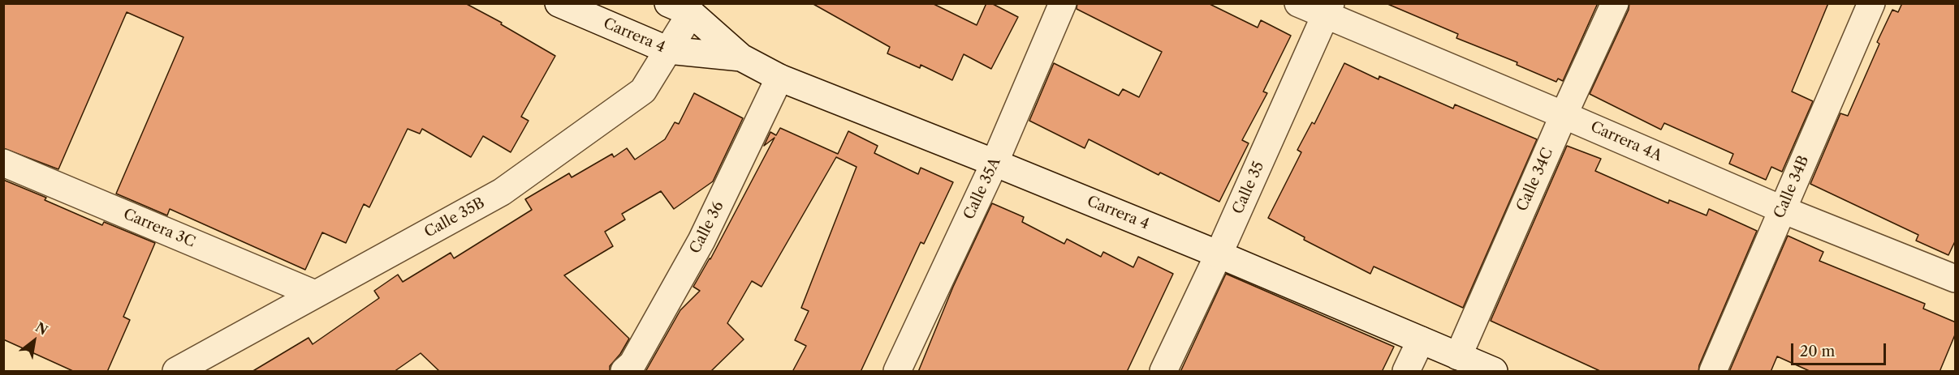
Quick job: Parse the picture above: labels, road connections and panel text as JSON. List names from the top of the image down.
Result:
{
  "streets": {
    "street": [
      "Carrera 4",
      "Carrera 4A",
      "Calle 34C",
      "Calle 34B",
      "Calle 35",
      "Calle 35A",
      "Calle 35B",
      "Calle 36",
      "Carrera 3C"
    ]
  },
  "crossings": [
    ["Carrera 4", "Calle 34C"],
    ["Carrera 4", "Calle 35"],
    ["Carrera 4", "Calle 35A"],
    ["Carrera 4", "Calle 35B"],
    ["Carrera 4", "Calle 36"],
    ["Carrera 4A", "Calle 34C"],
    ["Carrera 4A", "Calle 34B"],
    ["Carrera 4A", "Calle 35"],
    ["Calle 35B", "Carrera 3C"]
  ],
  "scale_bar": "20 m",
  "north": "top right"
}
